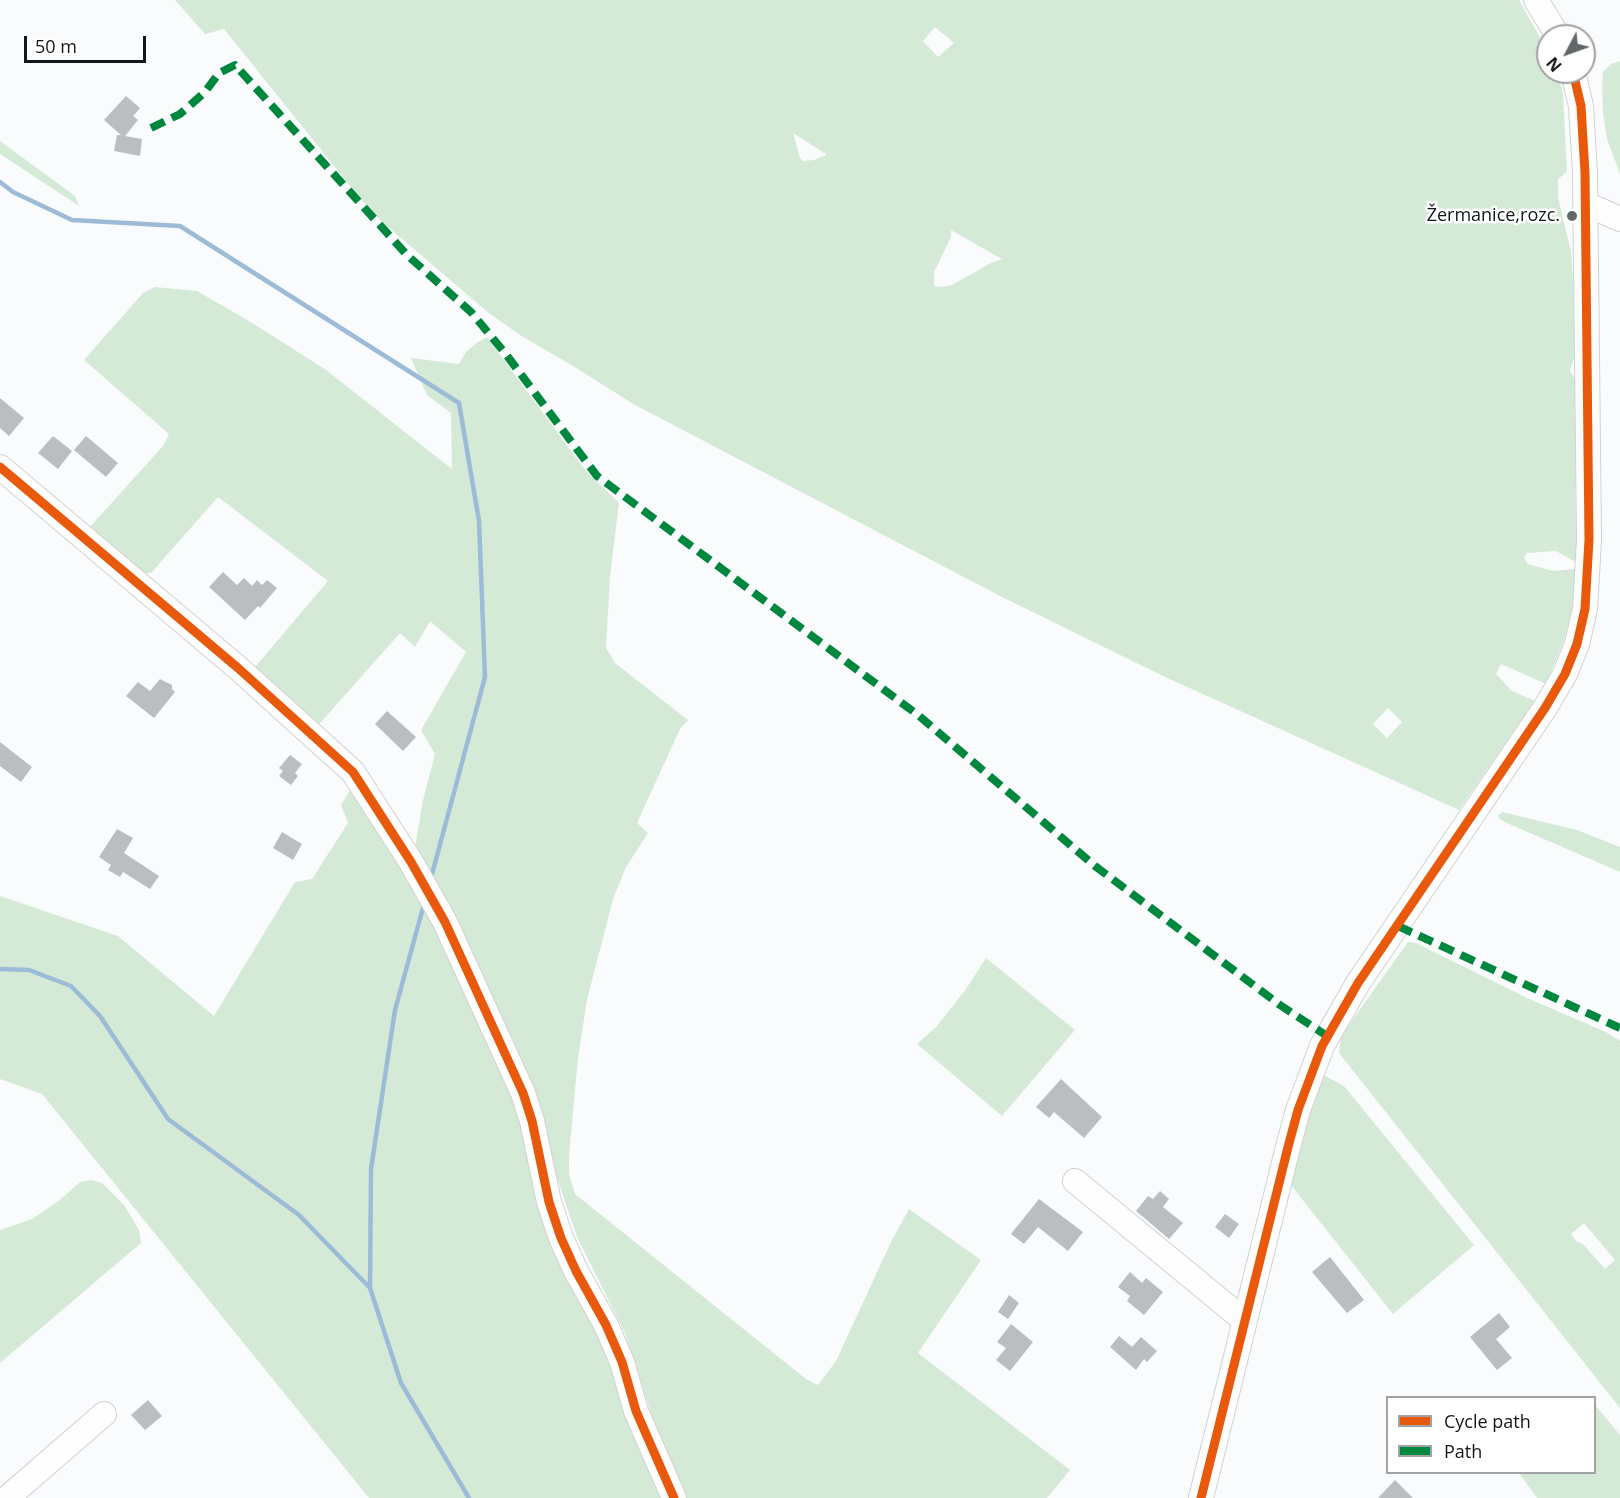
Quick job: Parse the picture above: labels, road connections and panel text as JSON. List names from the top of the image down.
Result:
{
  "places": ["Žermanice,rozc."],
  "legend": ["Cycle path", "Path"],
  "scale_bar": "50 m",
  "north": "bottom left"
}
